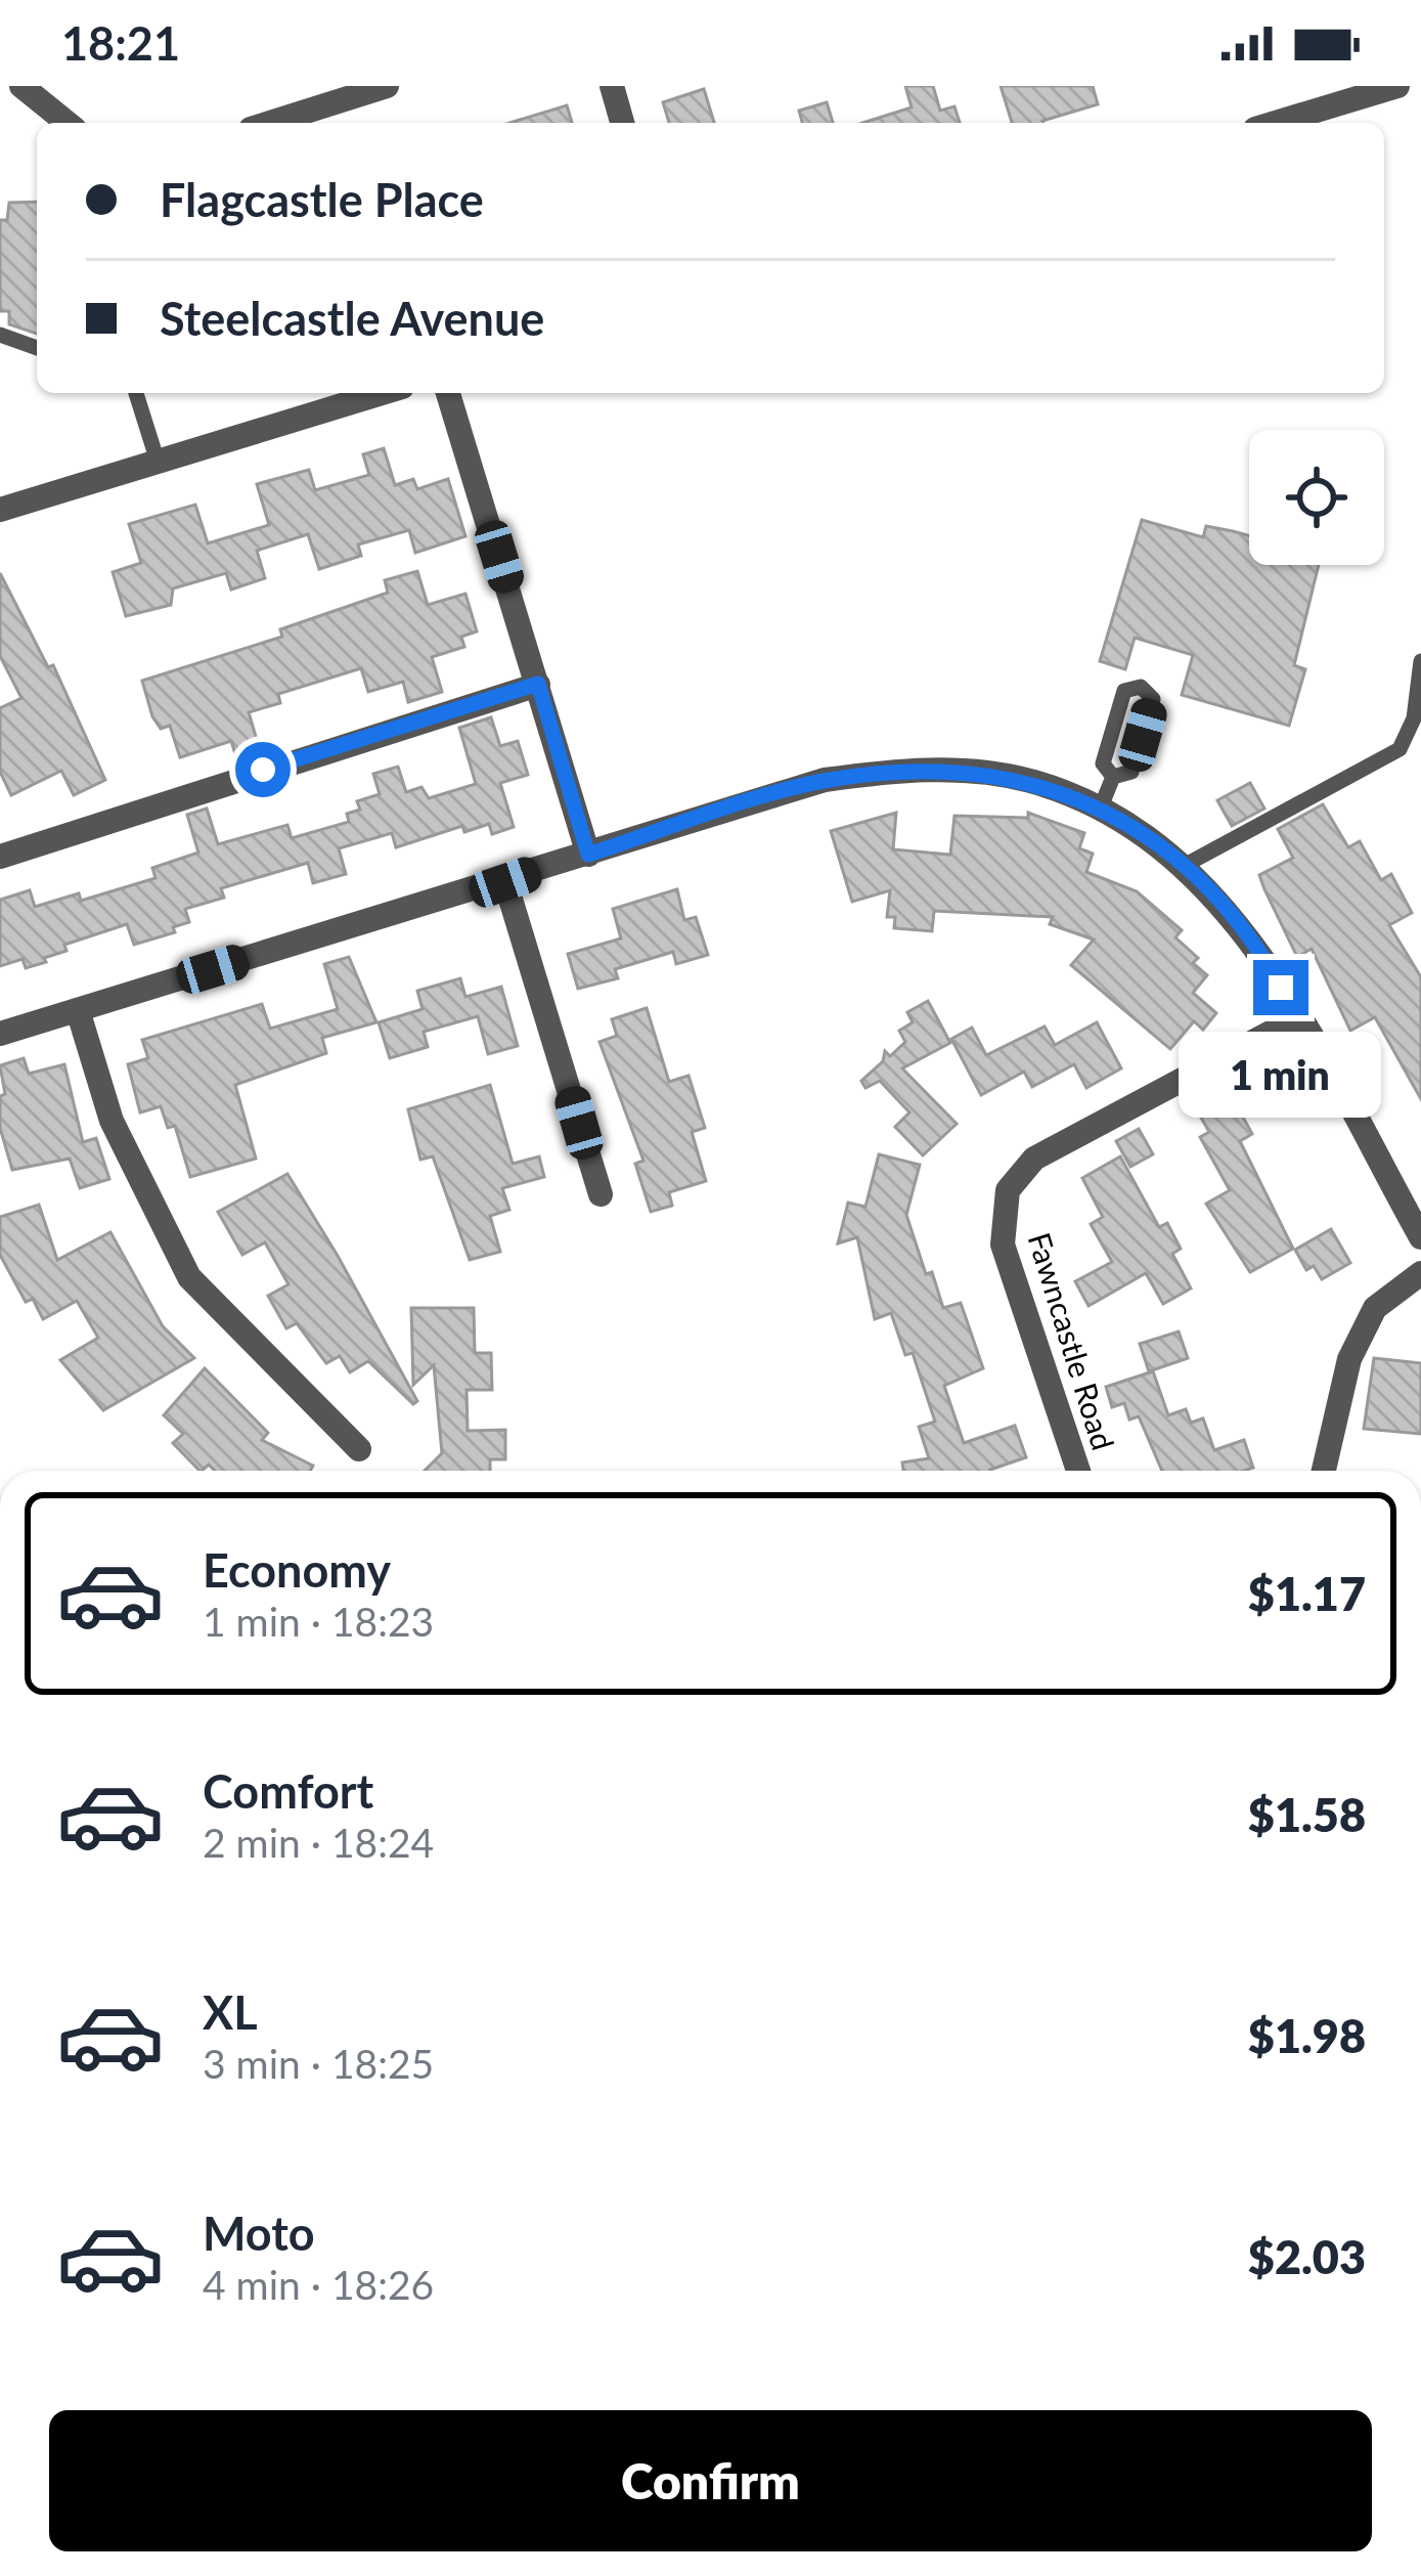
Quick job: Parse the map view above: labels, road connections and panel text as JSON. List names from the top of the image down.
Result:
{
  "streets": {
    "street": ["Fawncastle Road"]
  },
  "page": {
    "status": "18:21",
    "banner": ["Flagcastle Place", "Steelcastle Avenue"],
    "bubble": "1 min",
    "list": [
      {
        "name": "Economy",
        "note": "1 min · 18:23",
        "value": "$1.17"
      },
      {
        "name": "Comfort",
        "note": "2 min · 18:24",
        "value": "$1.58"
      },
      {
        "name": "XL",
        "note": "3 min · 18:25",
        "value": "$1.98"
      },
      {
        "name": "Moto",
        "note": "4 min · 18:26",
        "value": "$2.03"
      }
    ],
    "buttons": "Confirm"
  }
}
